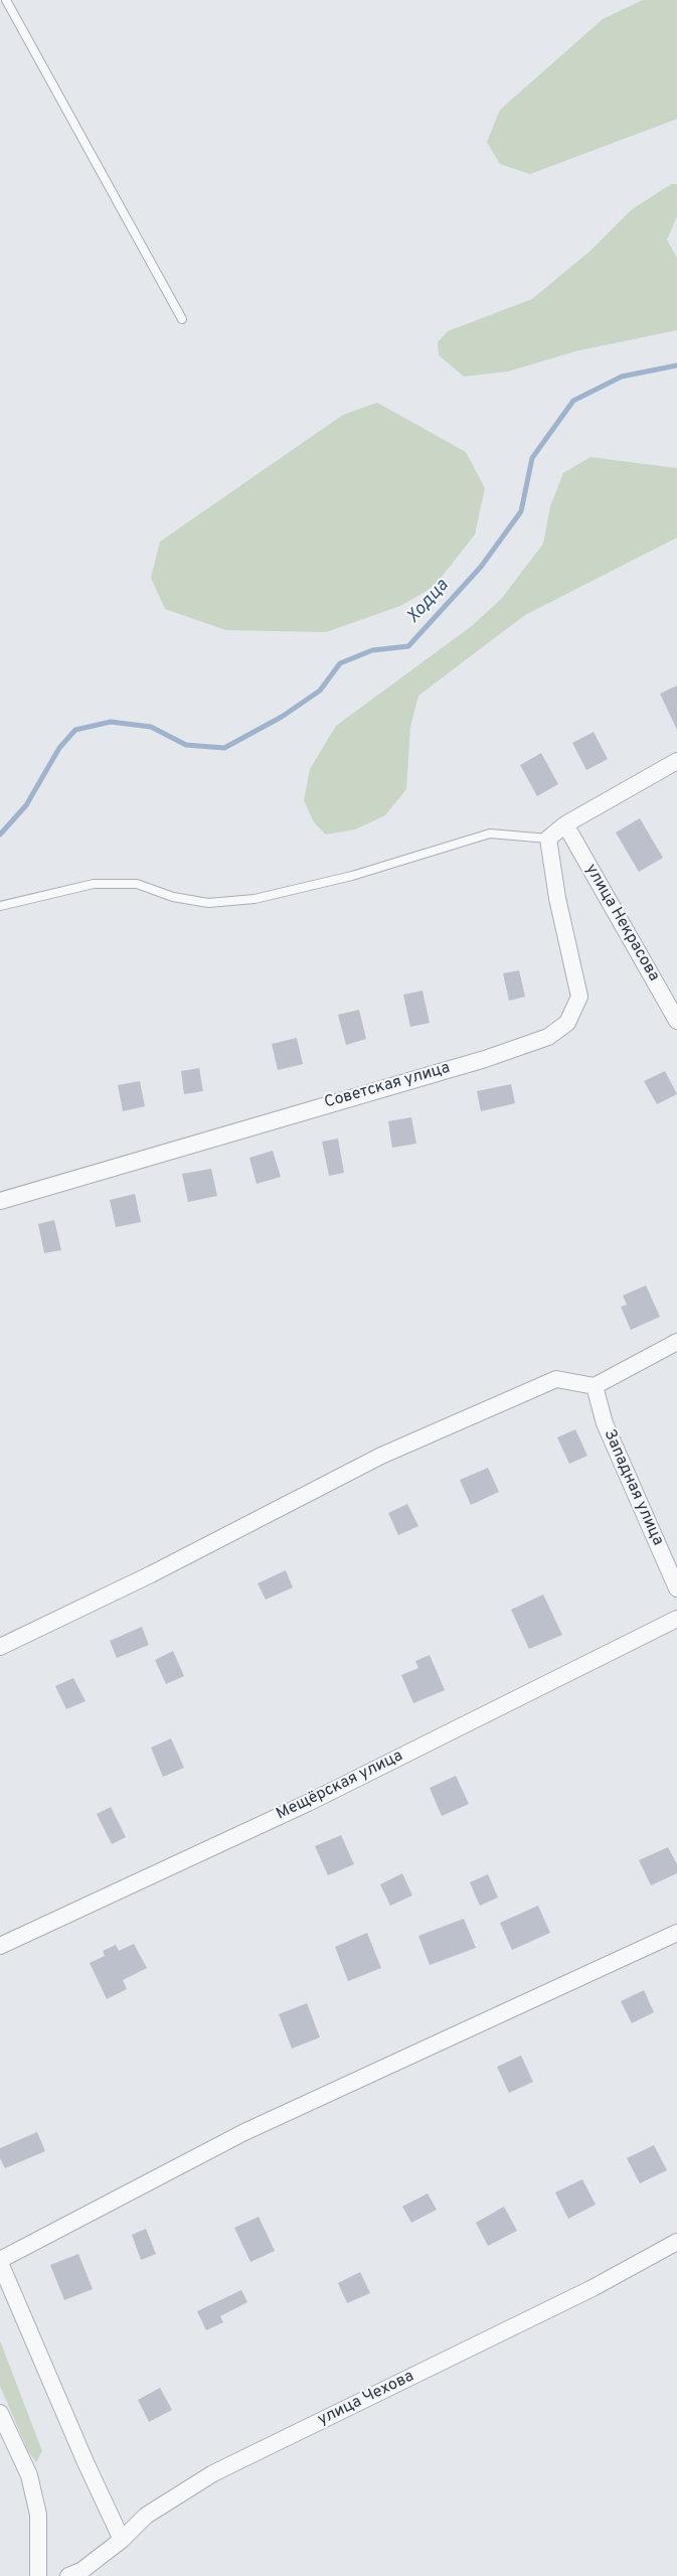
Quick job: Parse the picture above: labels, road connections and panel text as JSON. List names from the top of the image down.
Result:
{
  "streets": {
    "street": [
      "улица Некрасова",
      "Советская улица",
      "Западная улица",
      "Мещёрская улица",
      "улица Чехова"
    ]
  },
  "water": ["Ходца"]
}
